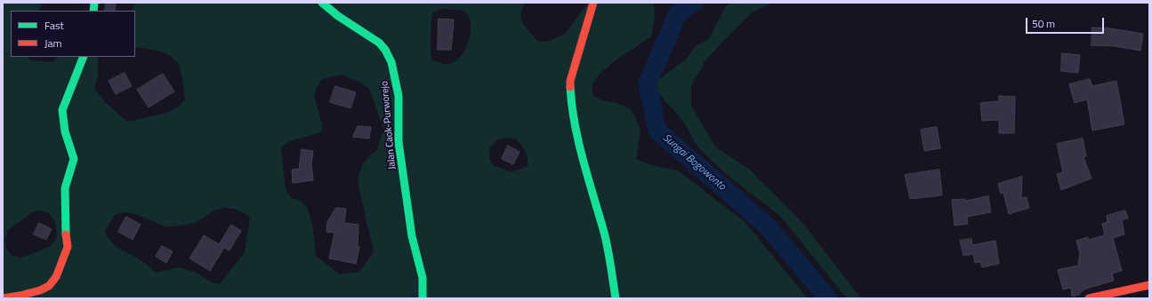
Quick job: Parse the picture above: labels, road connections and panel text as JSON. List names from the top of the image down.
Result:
{
  "streets": {
    "street": ["Jalan Caok-Purworejo"]
  },
  "water": ["Sungai Bogowonto"],
  "legend": ["Fast", "Jam"],
  "scale_bar": "50 m"
}
